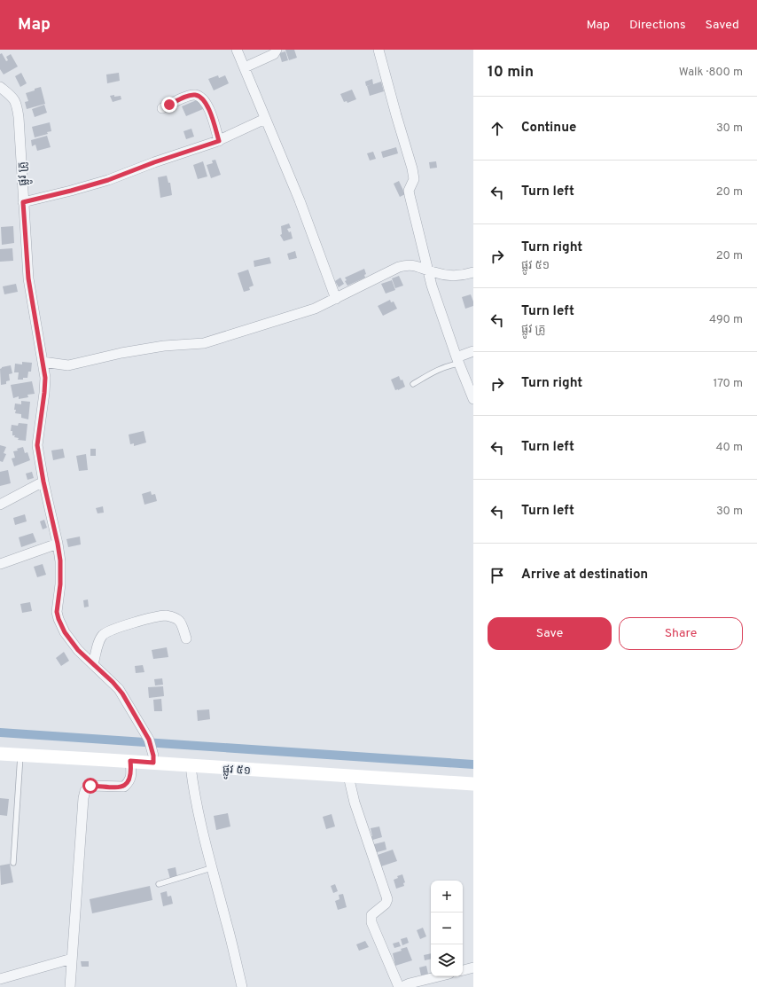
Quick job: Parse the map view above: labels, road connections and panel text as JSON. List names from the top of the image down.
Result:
{
  "streets": {
    "main road": ["ផ្លូវ ៥១"],
    "street": ["ផ្លូវ គ្រូ"]
  },
  "crossings": [
    ["ផ្លូវ គ្រូ", "ផ្លូវ ៥១"]
  ],
  "page": {
    "header": "Map",
    "nav": ["Map", "Directions", "Saved"],
    "heading": ["10 min", "Walk · 800 m"],
    "list": [
      ["Continue", "30 m"],
      ["Turn left", "20 m"],
      ["Turn right", "ផ្លូវ ៥១", "20 m"],
      ["Turn left", "ផ្លូវ គ្រូ", "490 m"],
      ["Turn right", "170 m"],
      ["Turn left", "40 m"],
      ["Turn left", "30 m"],
      "Arrive at destination"
    ],
    "buttons": ["Save", "Share"],
    "map_buttons": ["+", "−"]
  }
}
